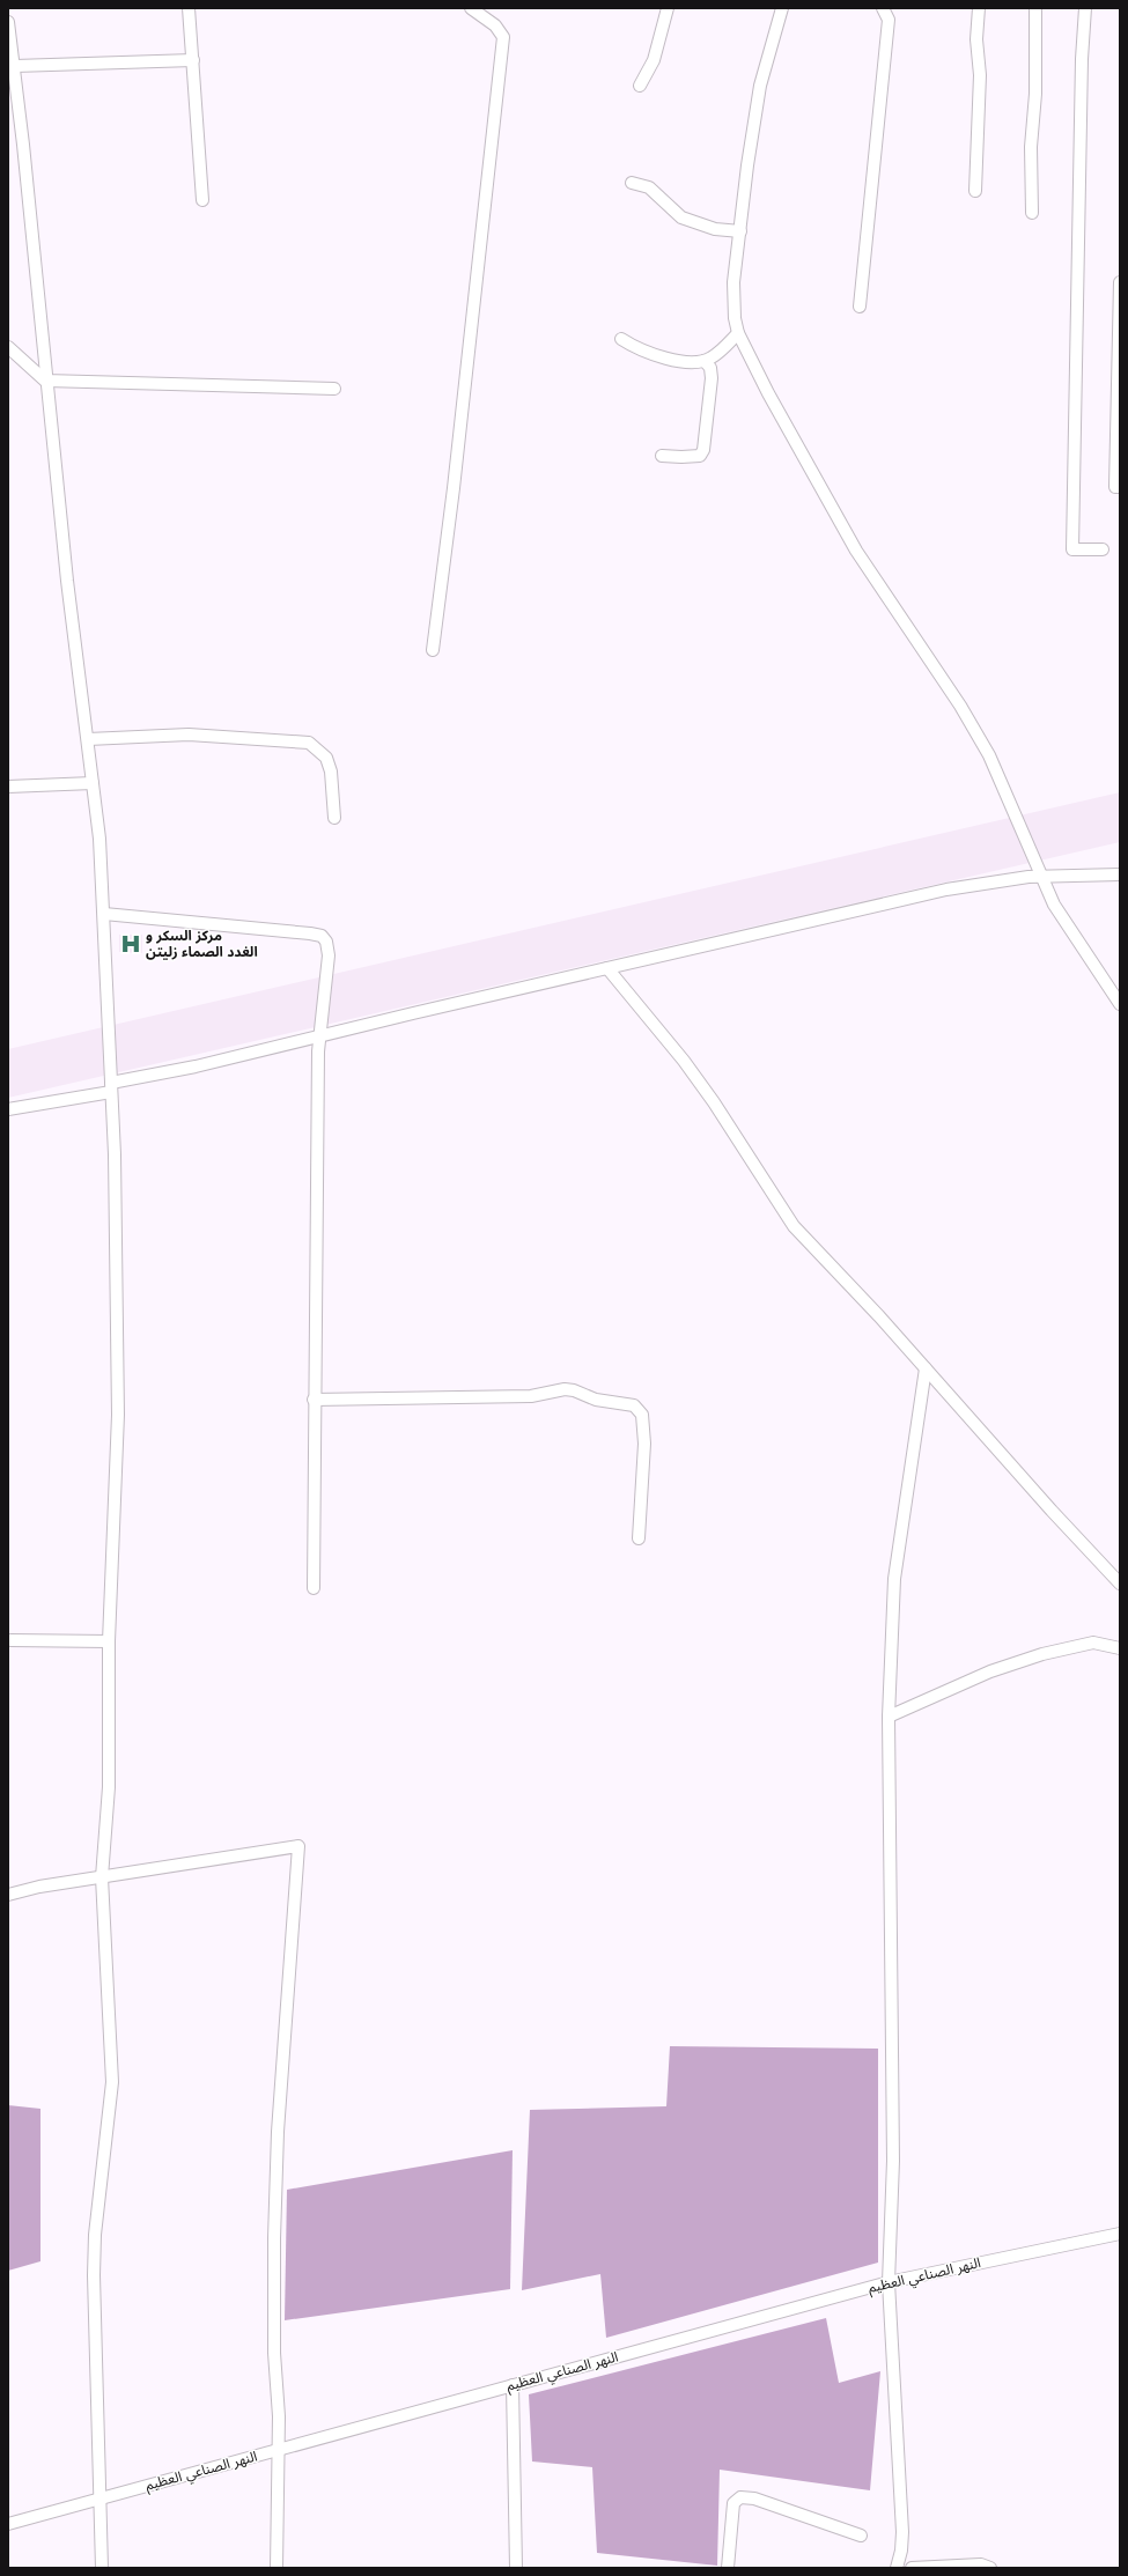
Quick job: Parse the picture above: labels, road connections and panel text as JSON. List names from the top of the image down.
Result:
{
  "streets": {
    "street": ["النهر الصناعي العظيم"]
  },
  "places": {
    "hospital": ["مركز السكر و الغدد الصماء زليتن"]
  }
}
